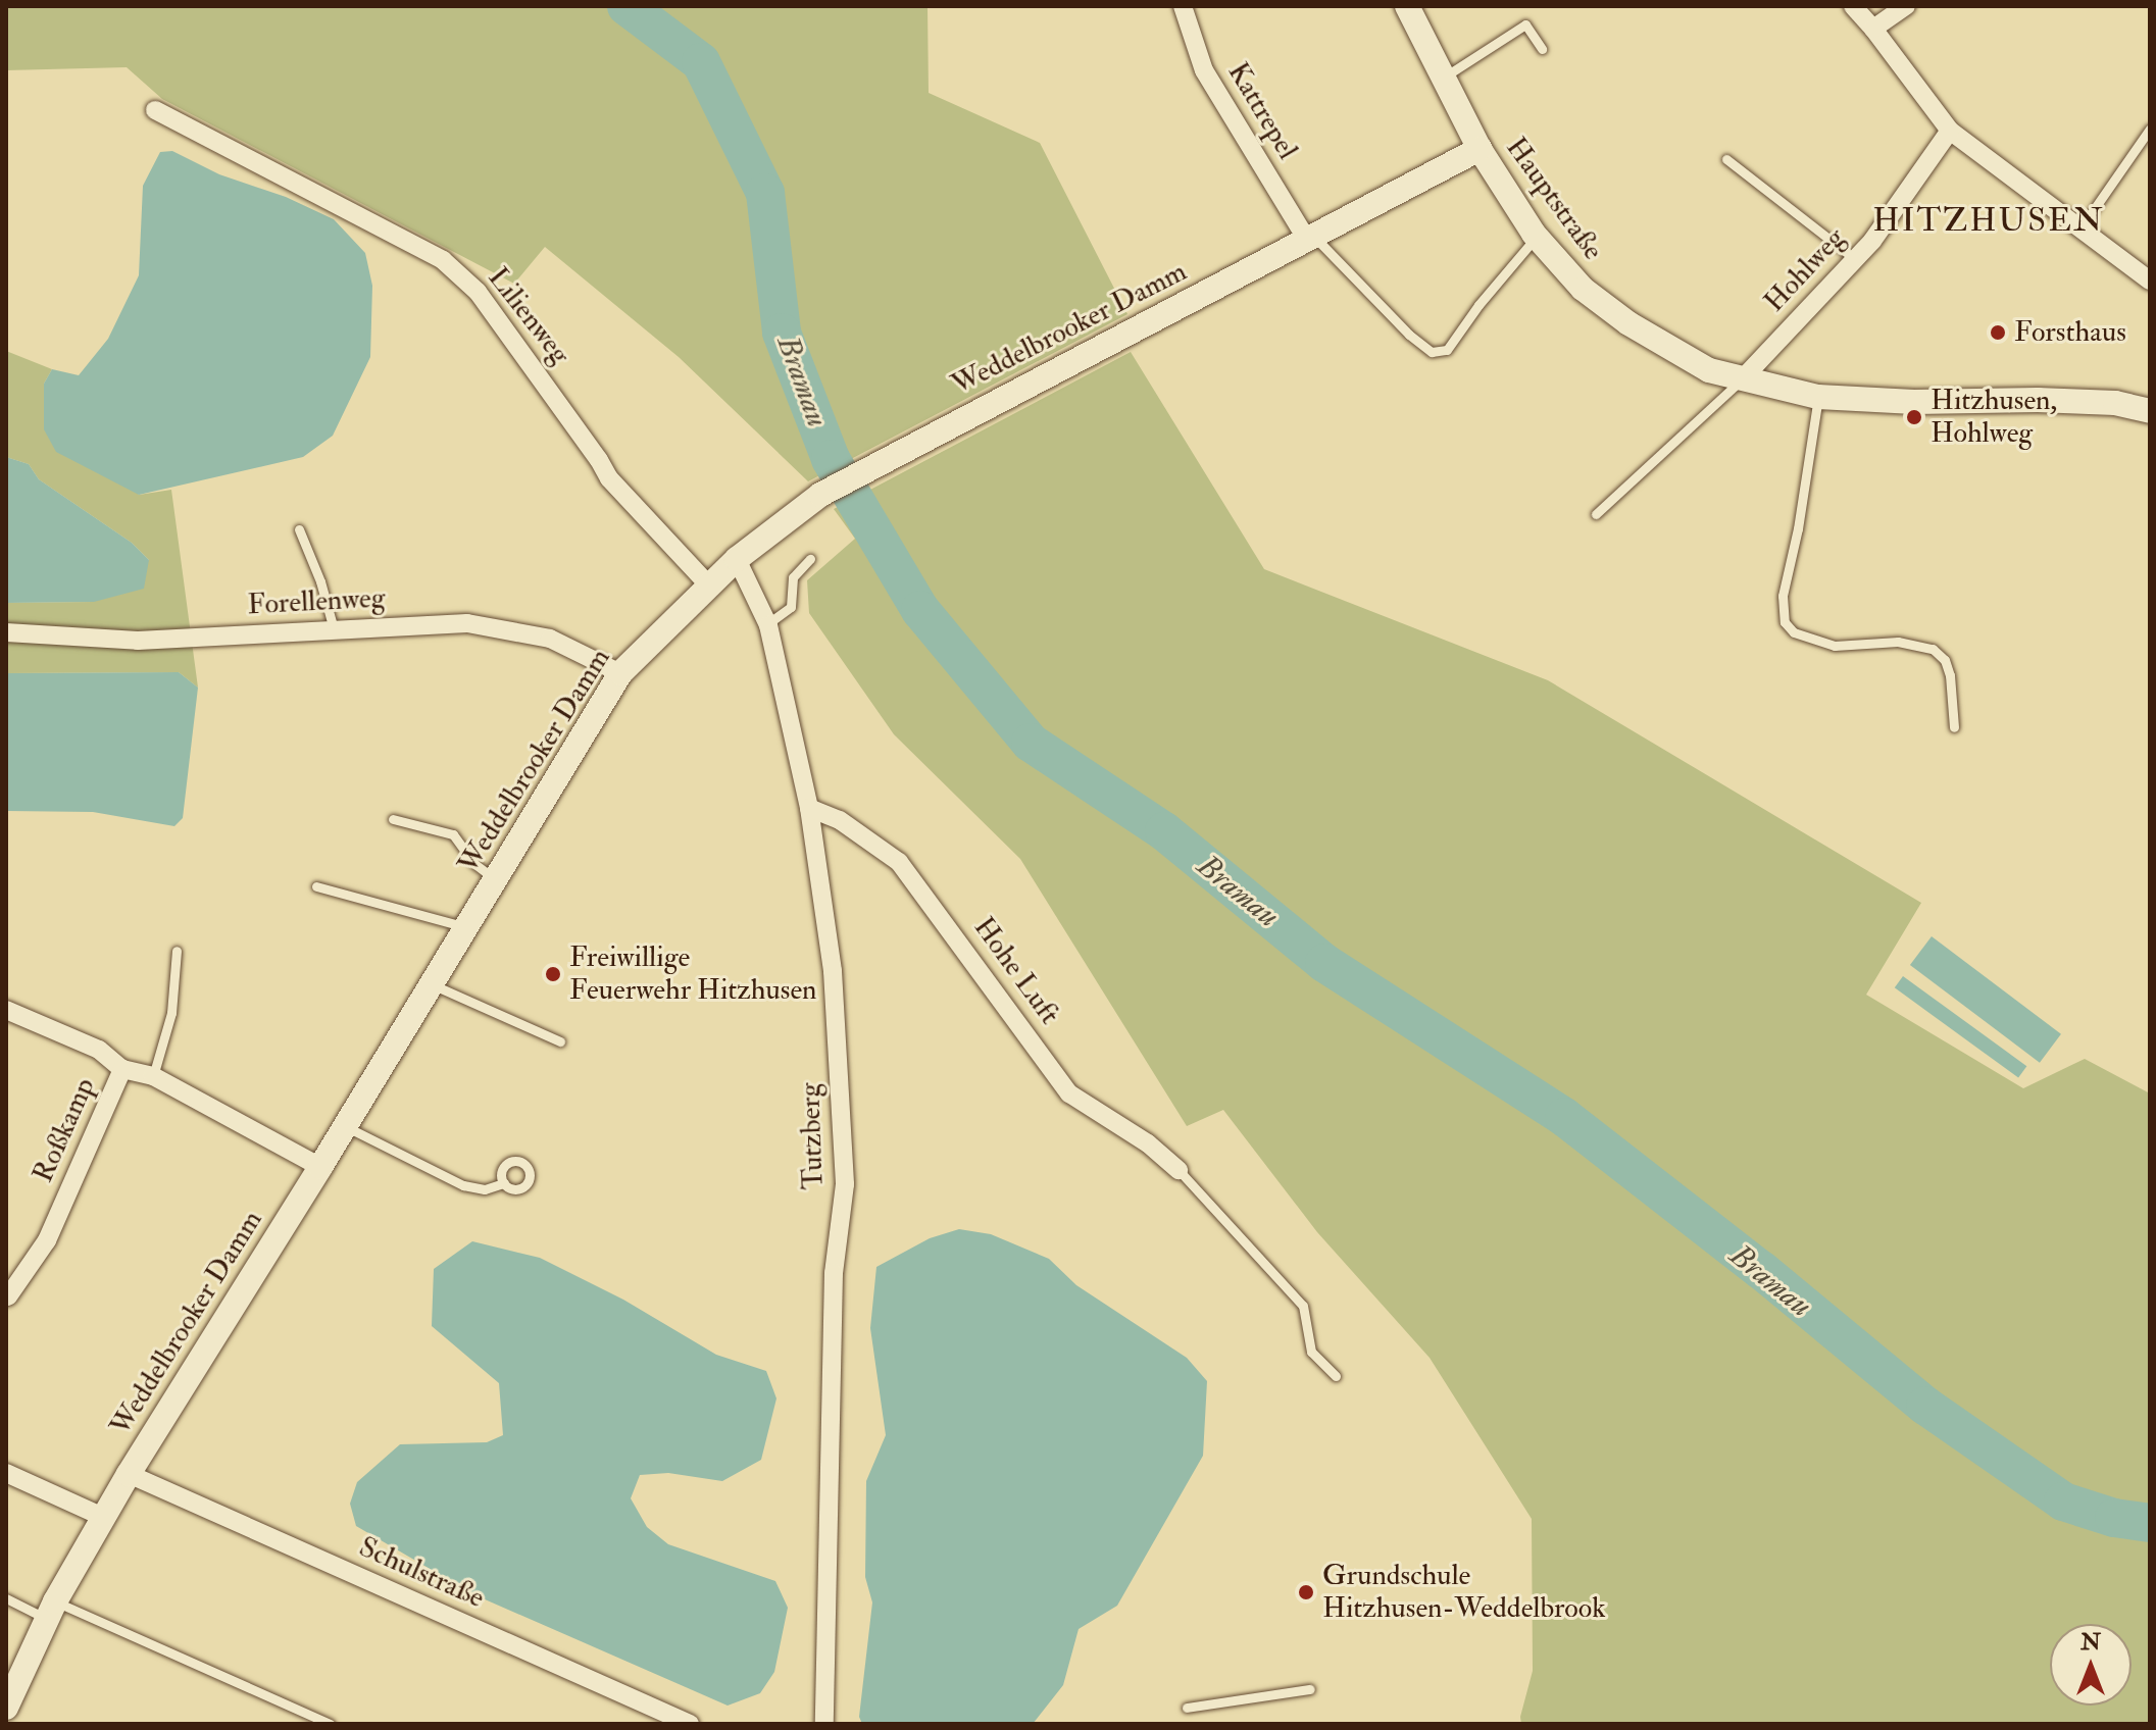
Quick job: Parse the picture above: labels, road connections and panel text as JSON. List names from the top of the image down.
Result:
{
  "streets": {
    "street": [
      "Kattrepel",
      "Hauptstraße",
      "Hohlweg",
      "Lilienweg",
      "Weddelbrooker Damm",
      "Forellenweg",
      "Hohe Luft",
      "Roßkamp",
      "Tutzberg",
      "Schulstraße"
    ]
  },
  "crossings": [
    ["Kattrepel", "Weddelbrooker Damm"],
    ["Hauptstraße", "Hohlweg"],
    ["Hauptstraße", "Weddelbrooker Damm"],
    ["Lilienweg", "Weddelbrooker Damm"],
    ["Weddelbrooker Damm", "Forellenweg"],
    ["Weddelbrooker Damm", "Roßkamp"],
    ["Weddelbrooker Damm", "Tutzberg"],
    ["Weddelbrooker Damm", "Schulstraße"],
    ["Hohe Luft", "Tutzberg"]
  ],
  "districts": ["HITZHUSEN"],
  "water": ["Bramau"],
  "places": [
    "Forsthaus",
    "Hitzhusen, Hohlweg",
    "Freiwillige Feuerwehr Hitzhusen",
    "Grundschule Hitzhusen-Weddelbrook"
  ],
  "north": "top"
}
